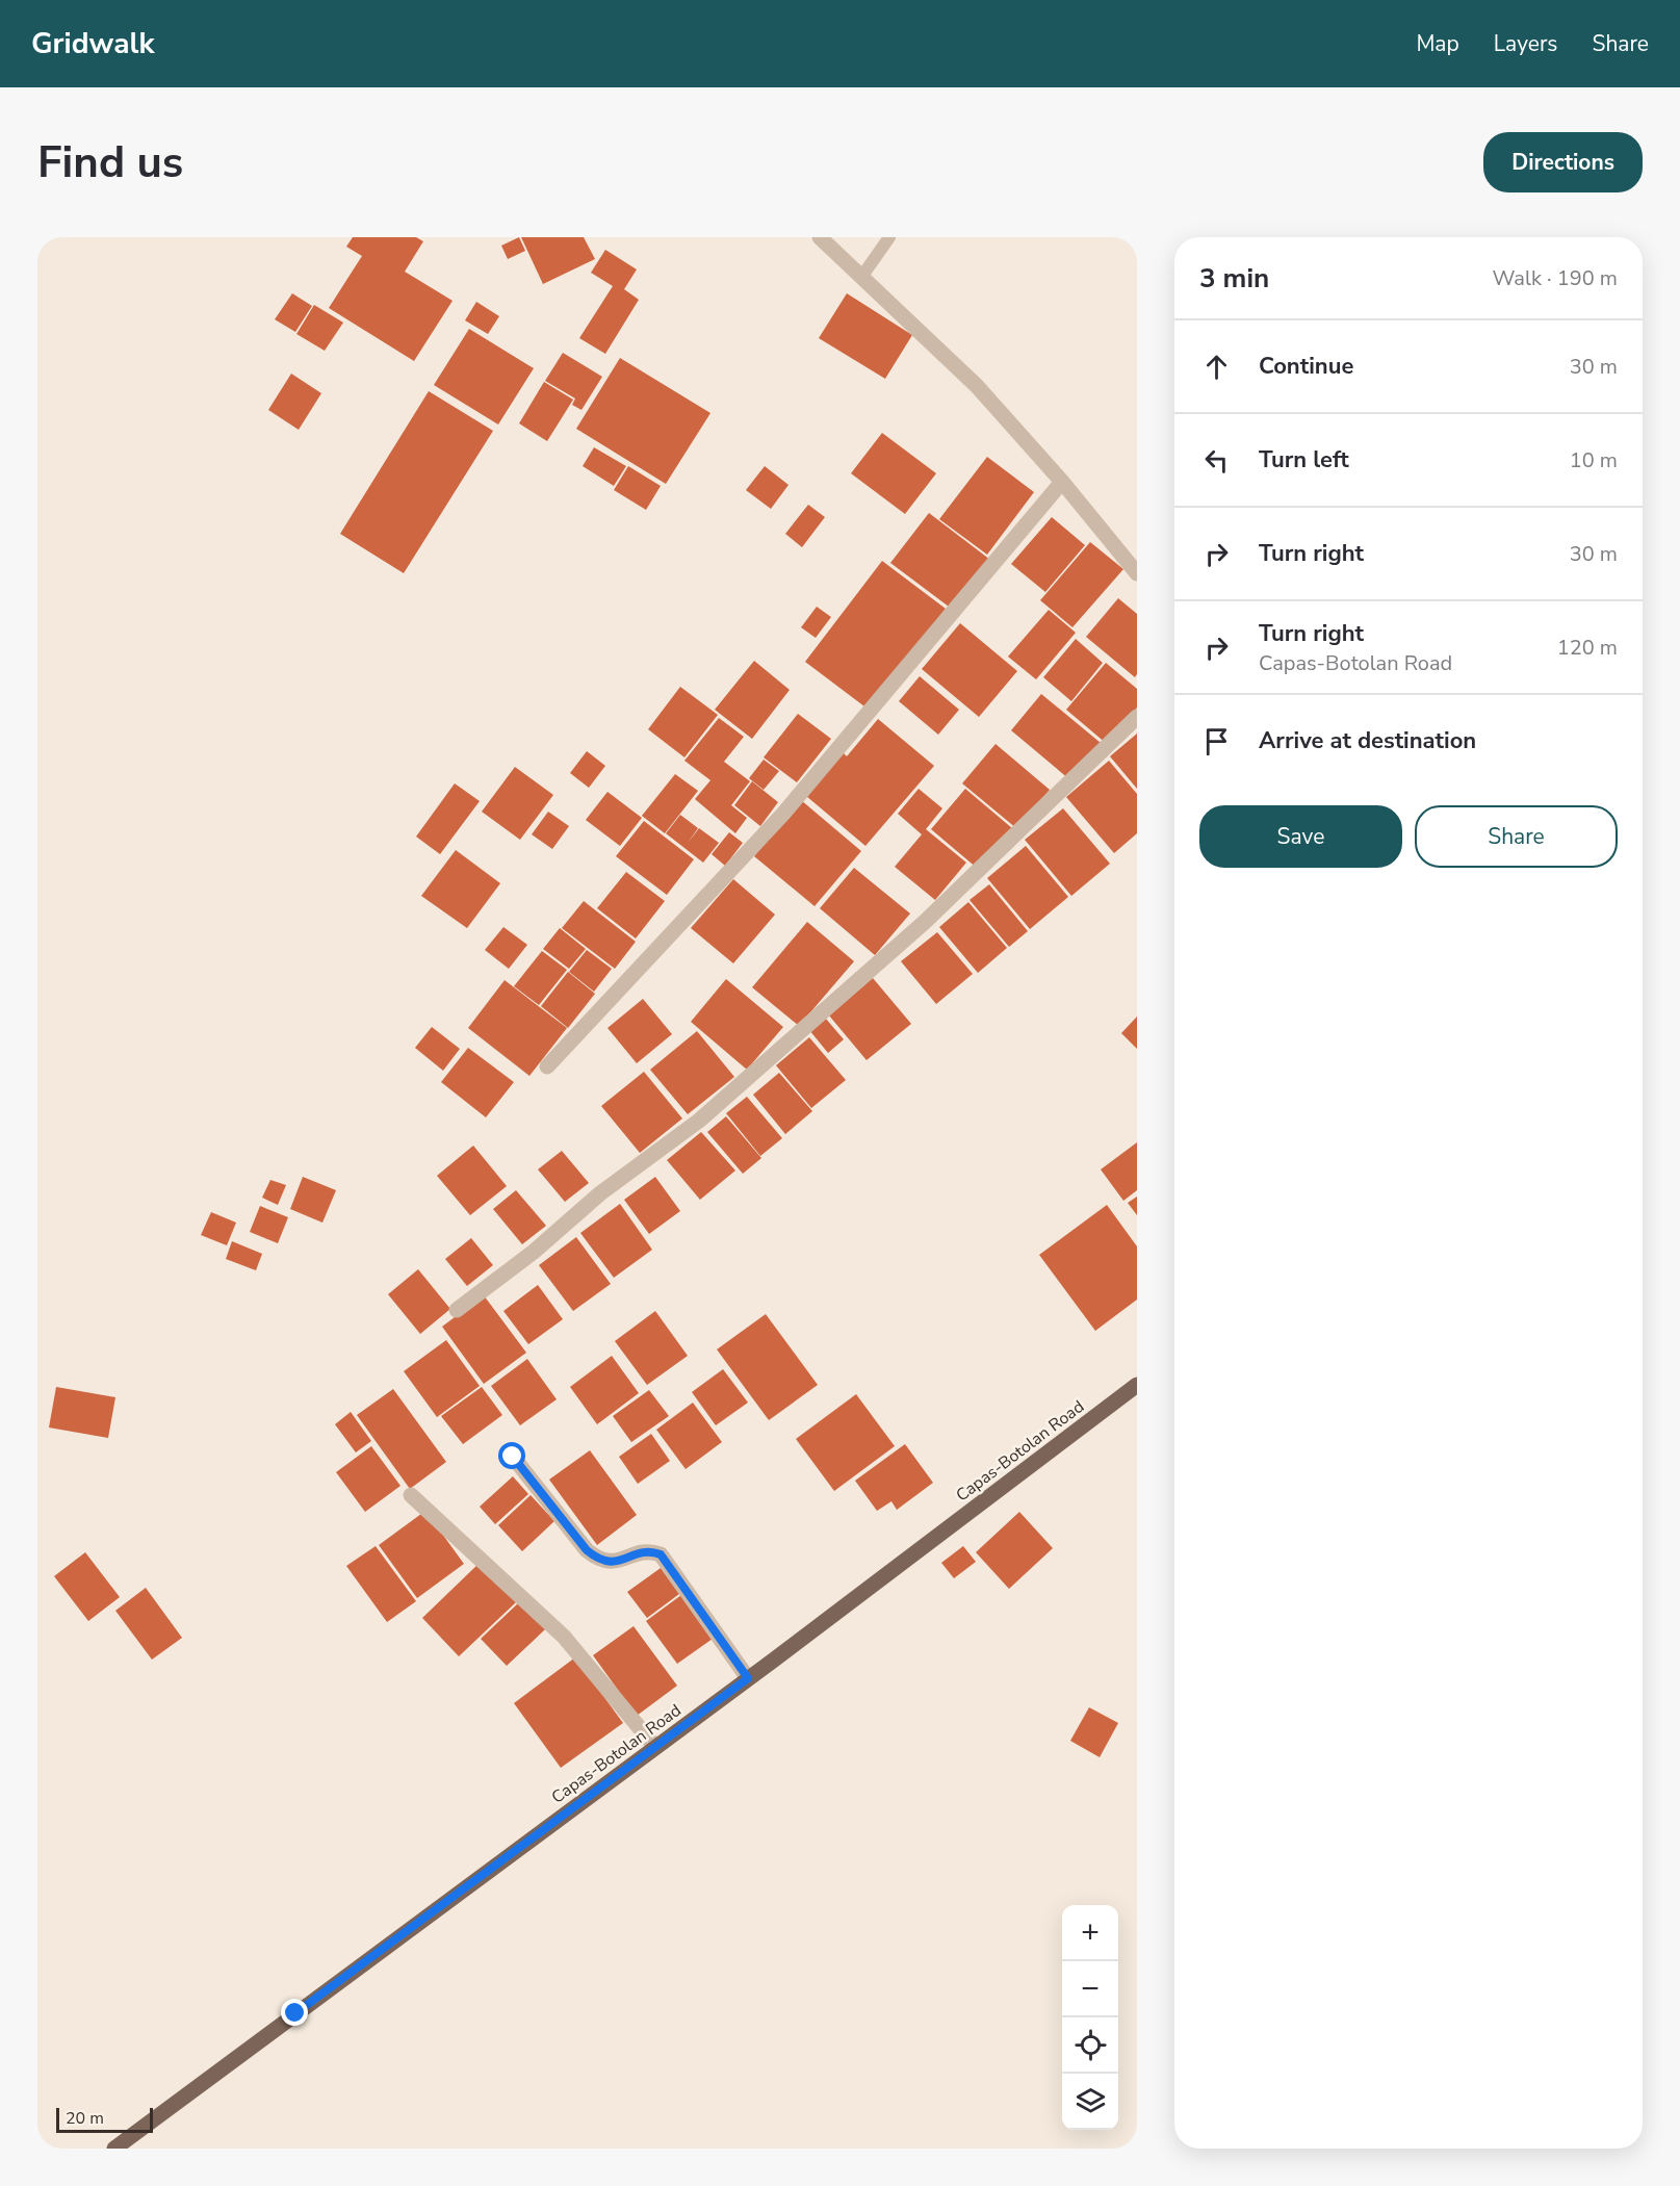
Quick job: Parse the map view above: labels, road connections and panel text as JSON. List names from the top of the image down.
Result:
{
  "streets": {
    "main road": ["Capas-Botolan Road"]
  },
  "scale_bar": "20 m",
  "page": {
    "header": "Gridwalk",
    "nav": ["Map", "Layers", "Share"],
    "buttons": [
      "Directions",
      ["Save", "Share"]
    ],
    "title": "Find us",
    "heading": ["3 min", "Walk · 190 m"],
    "list": [
      ["Continue", "30 m"],
      ["Turn left", "10 m"],
      ["Turn right", "30 m"],
      ["Turn right", "Capas-Botolan Road", "120 m"],
      "Arrive at destination"
    ],
    "map_buttons": ["+", "−"],
    "scale": "20 m"
  }
}
